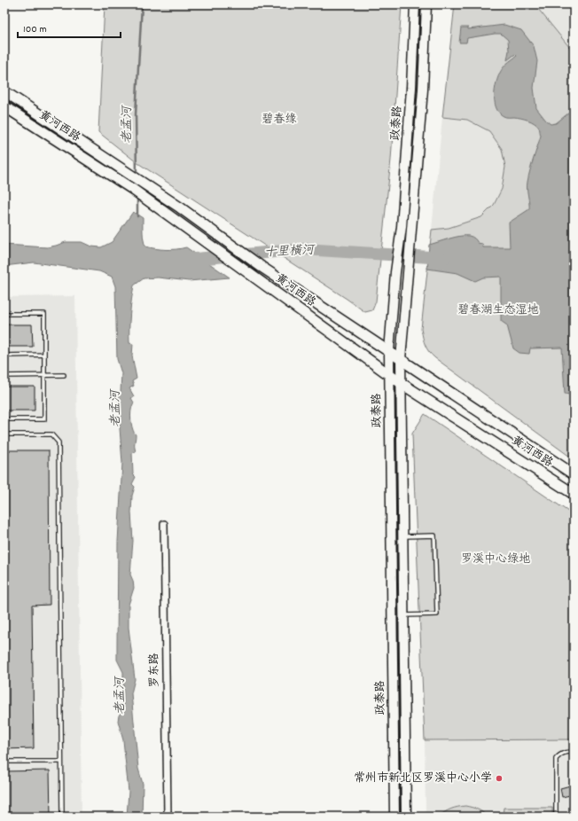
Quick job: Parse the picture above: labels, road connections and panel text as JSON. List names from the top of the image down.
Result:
{
  "streets": {
    "main road": ["政泰路", "黄河西路"],
    "street": ["罗东路"]
  },
  "crossings": [
    ["政泰路", "黄河西路"]
  ],
  "water": ["老孟河", "十里横河"],
  "parks": ["碧春缘", "碧春湖生态湿地", "罗溪中心绿地"],
  "places": ["常州市新北区罗溪中心小学"],
  "scale_bar": "100 m"
}
